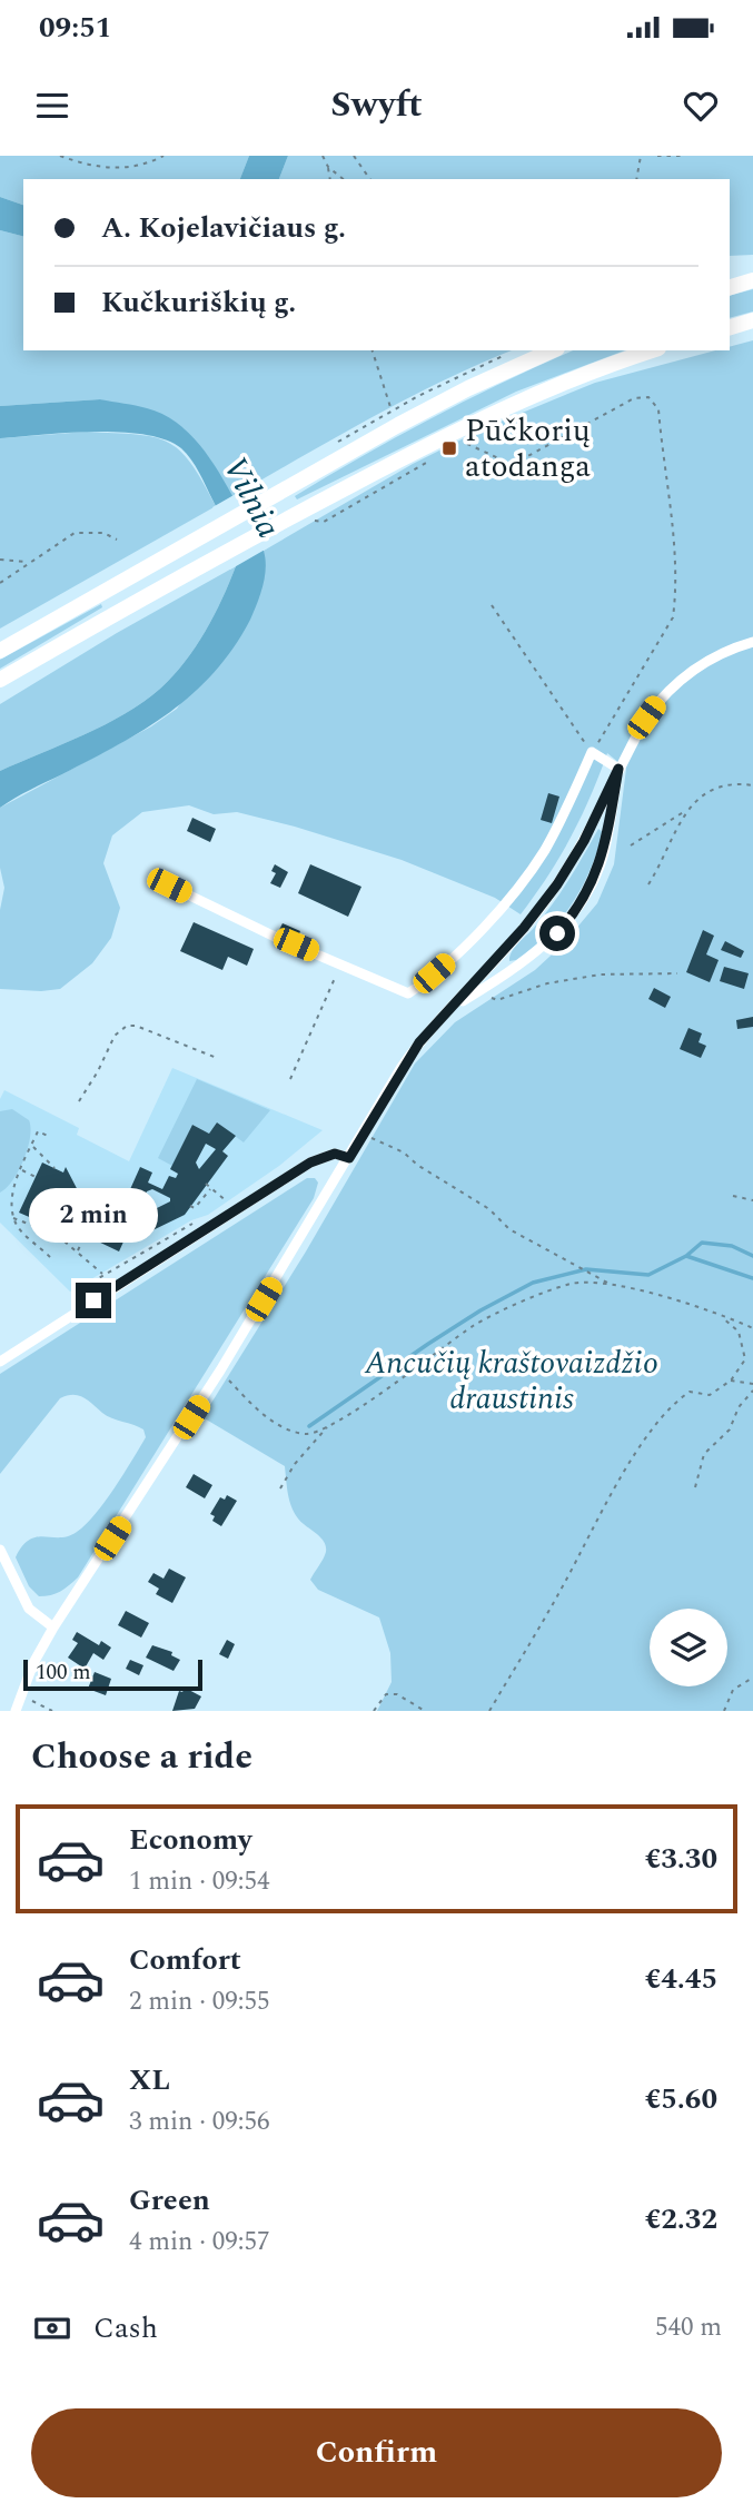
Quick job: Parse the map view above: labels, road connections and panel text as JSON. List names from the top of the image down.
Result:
{
  "water": ["Vilnia"],
  "parks": ["Ancučių kraštovaizdžio draustinis"],
  "places": {
    "transit": ["Pūčkorių atodanga"]
  },
  "scale_bar": "100 m",
  "page": {
    "status": "09:51",
    "header": "Swyft",
    "banner": ["A. Kojelavičiaus g.", "Kučkuriškių g."],
    "bubble": "2 min",
    "scale": "100 m",
    "heading": "Choose a ride",
    "list": [
      {
        "name": "Economy",
        "note": "1 min · 09:54",
        "value": "€3.30"
      },
      {
        "name": "Comfort",
        "note": "2 min · 09:55",
        "value": "€4.45"
      },
      {
        "name": "XL",
        "note": "3 min · 09:56",
        "value": "€5.60"
      },
      {
        "name": "Green",
        "note": "4 min · 09:57",
        "value": "€2.32"
      }
    ],
    "pay": ["Cash", "540 m"],
    "buttons": "Confirm"
  }
}
